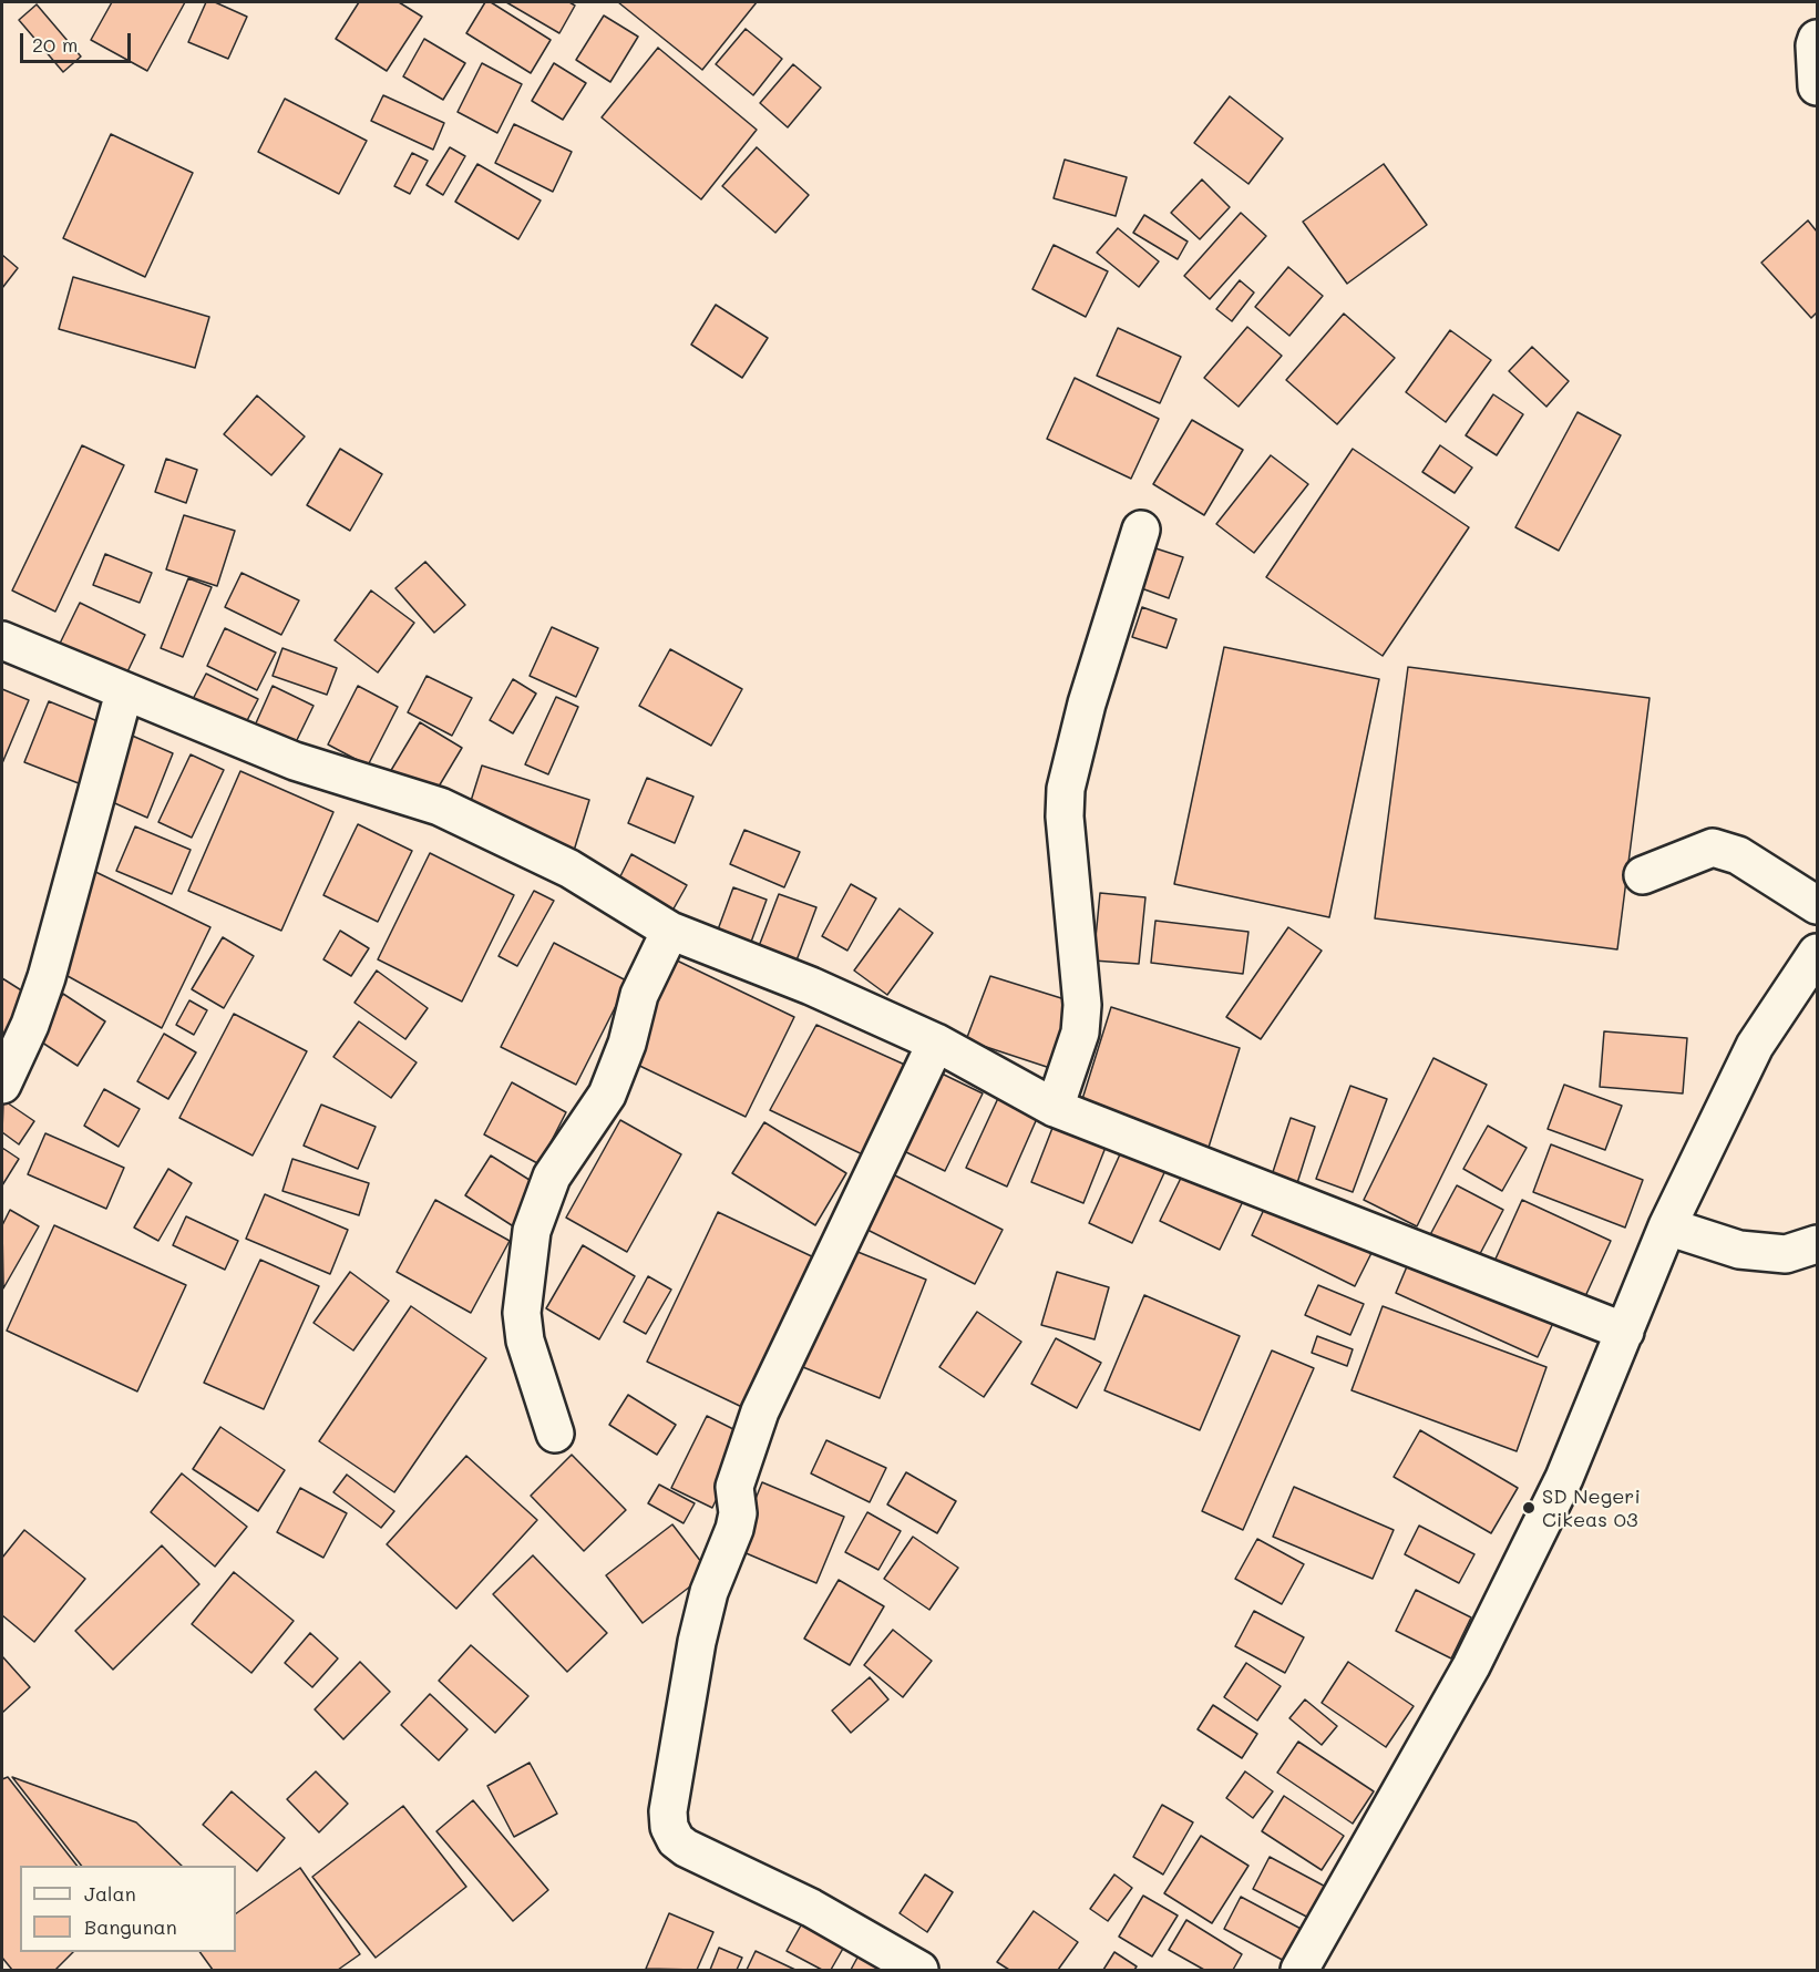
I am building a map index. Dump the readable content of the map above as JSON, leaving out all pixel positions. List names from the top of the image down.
{
  "places": ["SD Negeri Cikeas 03"],
  "legend": ["Jalan", "Bangunan"],
  "scale_bar": "20 m"
}
